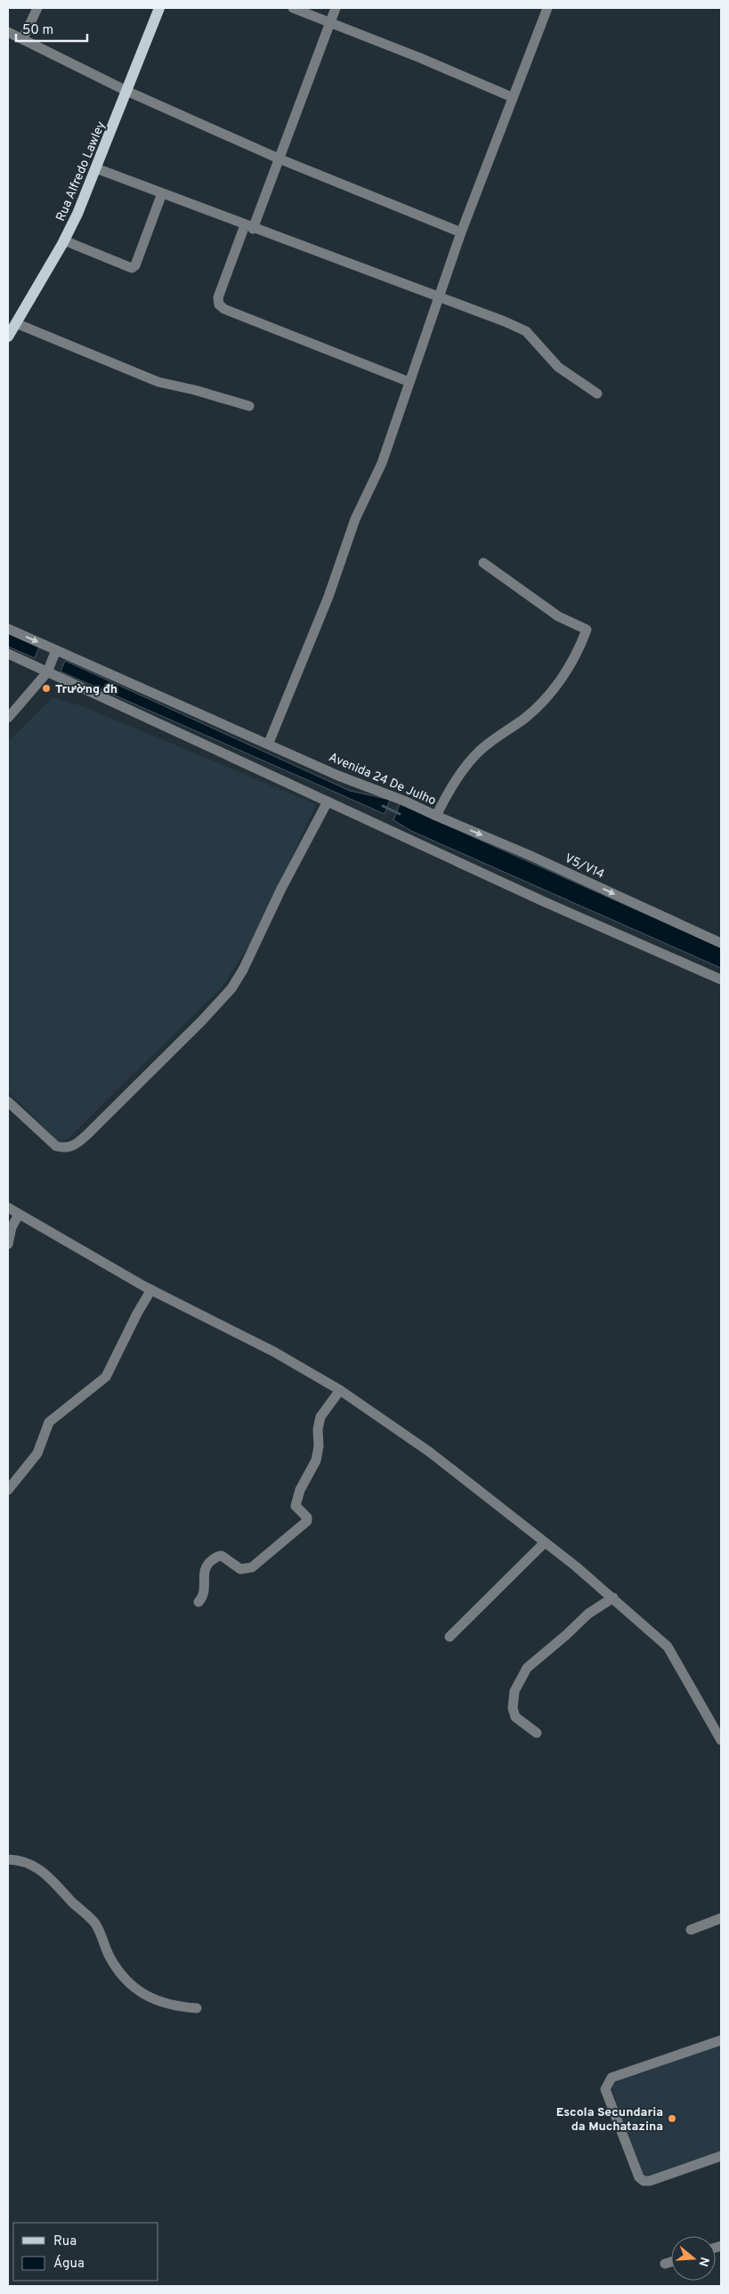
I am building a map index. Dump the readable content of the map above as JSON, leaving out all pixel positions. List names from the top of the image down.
{
  "streets": {
    "main road": ["Rua Alfredo Lawley"],
    "street": ["Avenida 24 De Julho", "V5/V14"]
  },
  "crossings": [
    ["Avenida 24 De Julho", "V5/V14"]
  ],
  "places": ["Trường đh", "Escola Secundaria da Muchatazina"],
  "legend": ["Rua", "Água"],
  "scale_bar": "50 m",
  "north": "right"
}
